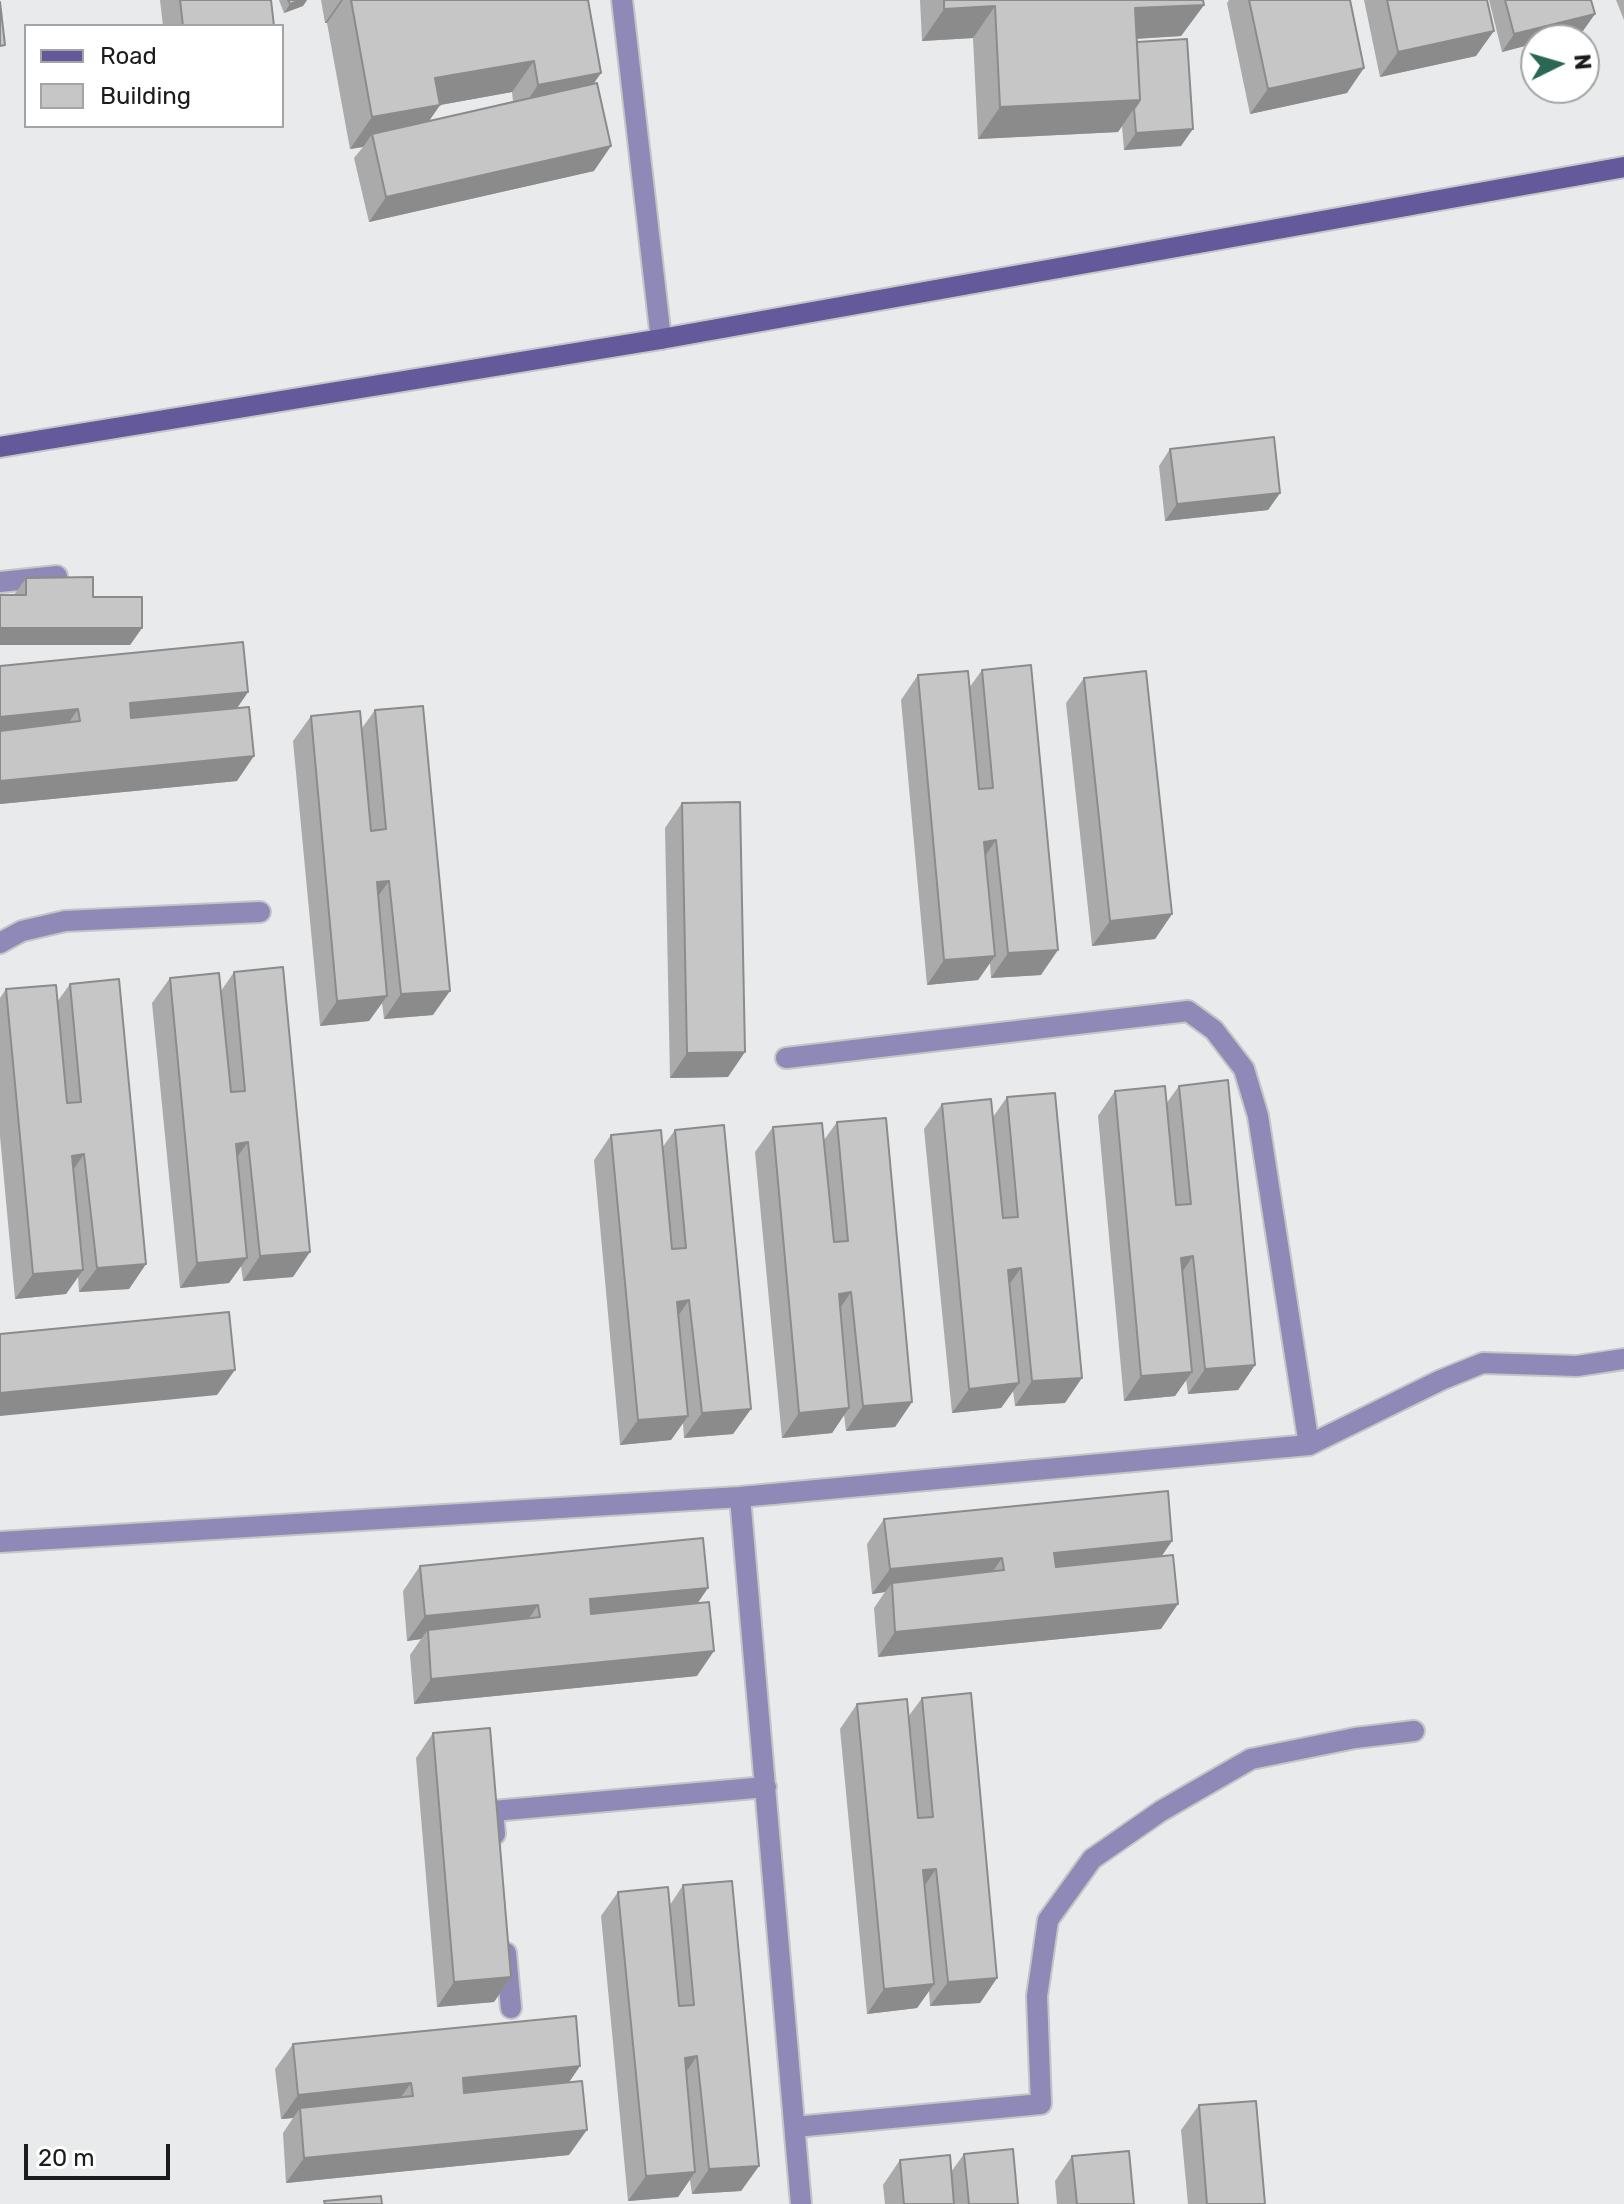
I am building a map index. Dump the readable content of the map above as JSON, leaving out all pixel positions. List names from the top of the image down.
{
  "legend": ["Road", "Building"],
  "scale_bar": "20 m",
  "north": "right"
}
